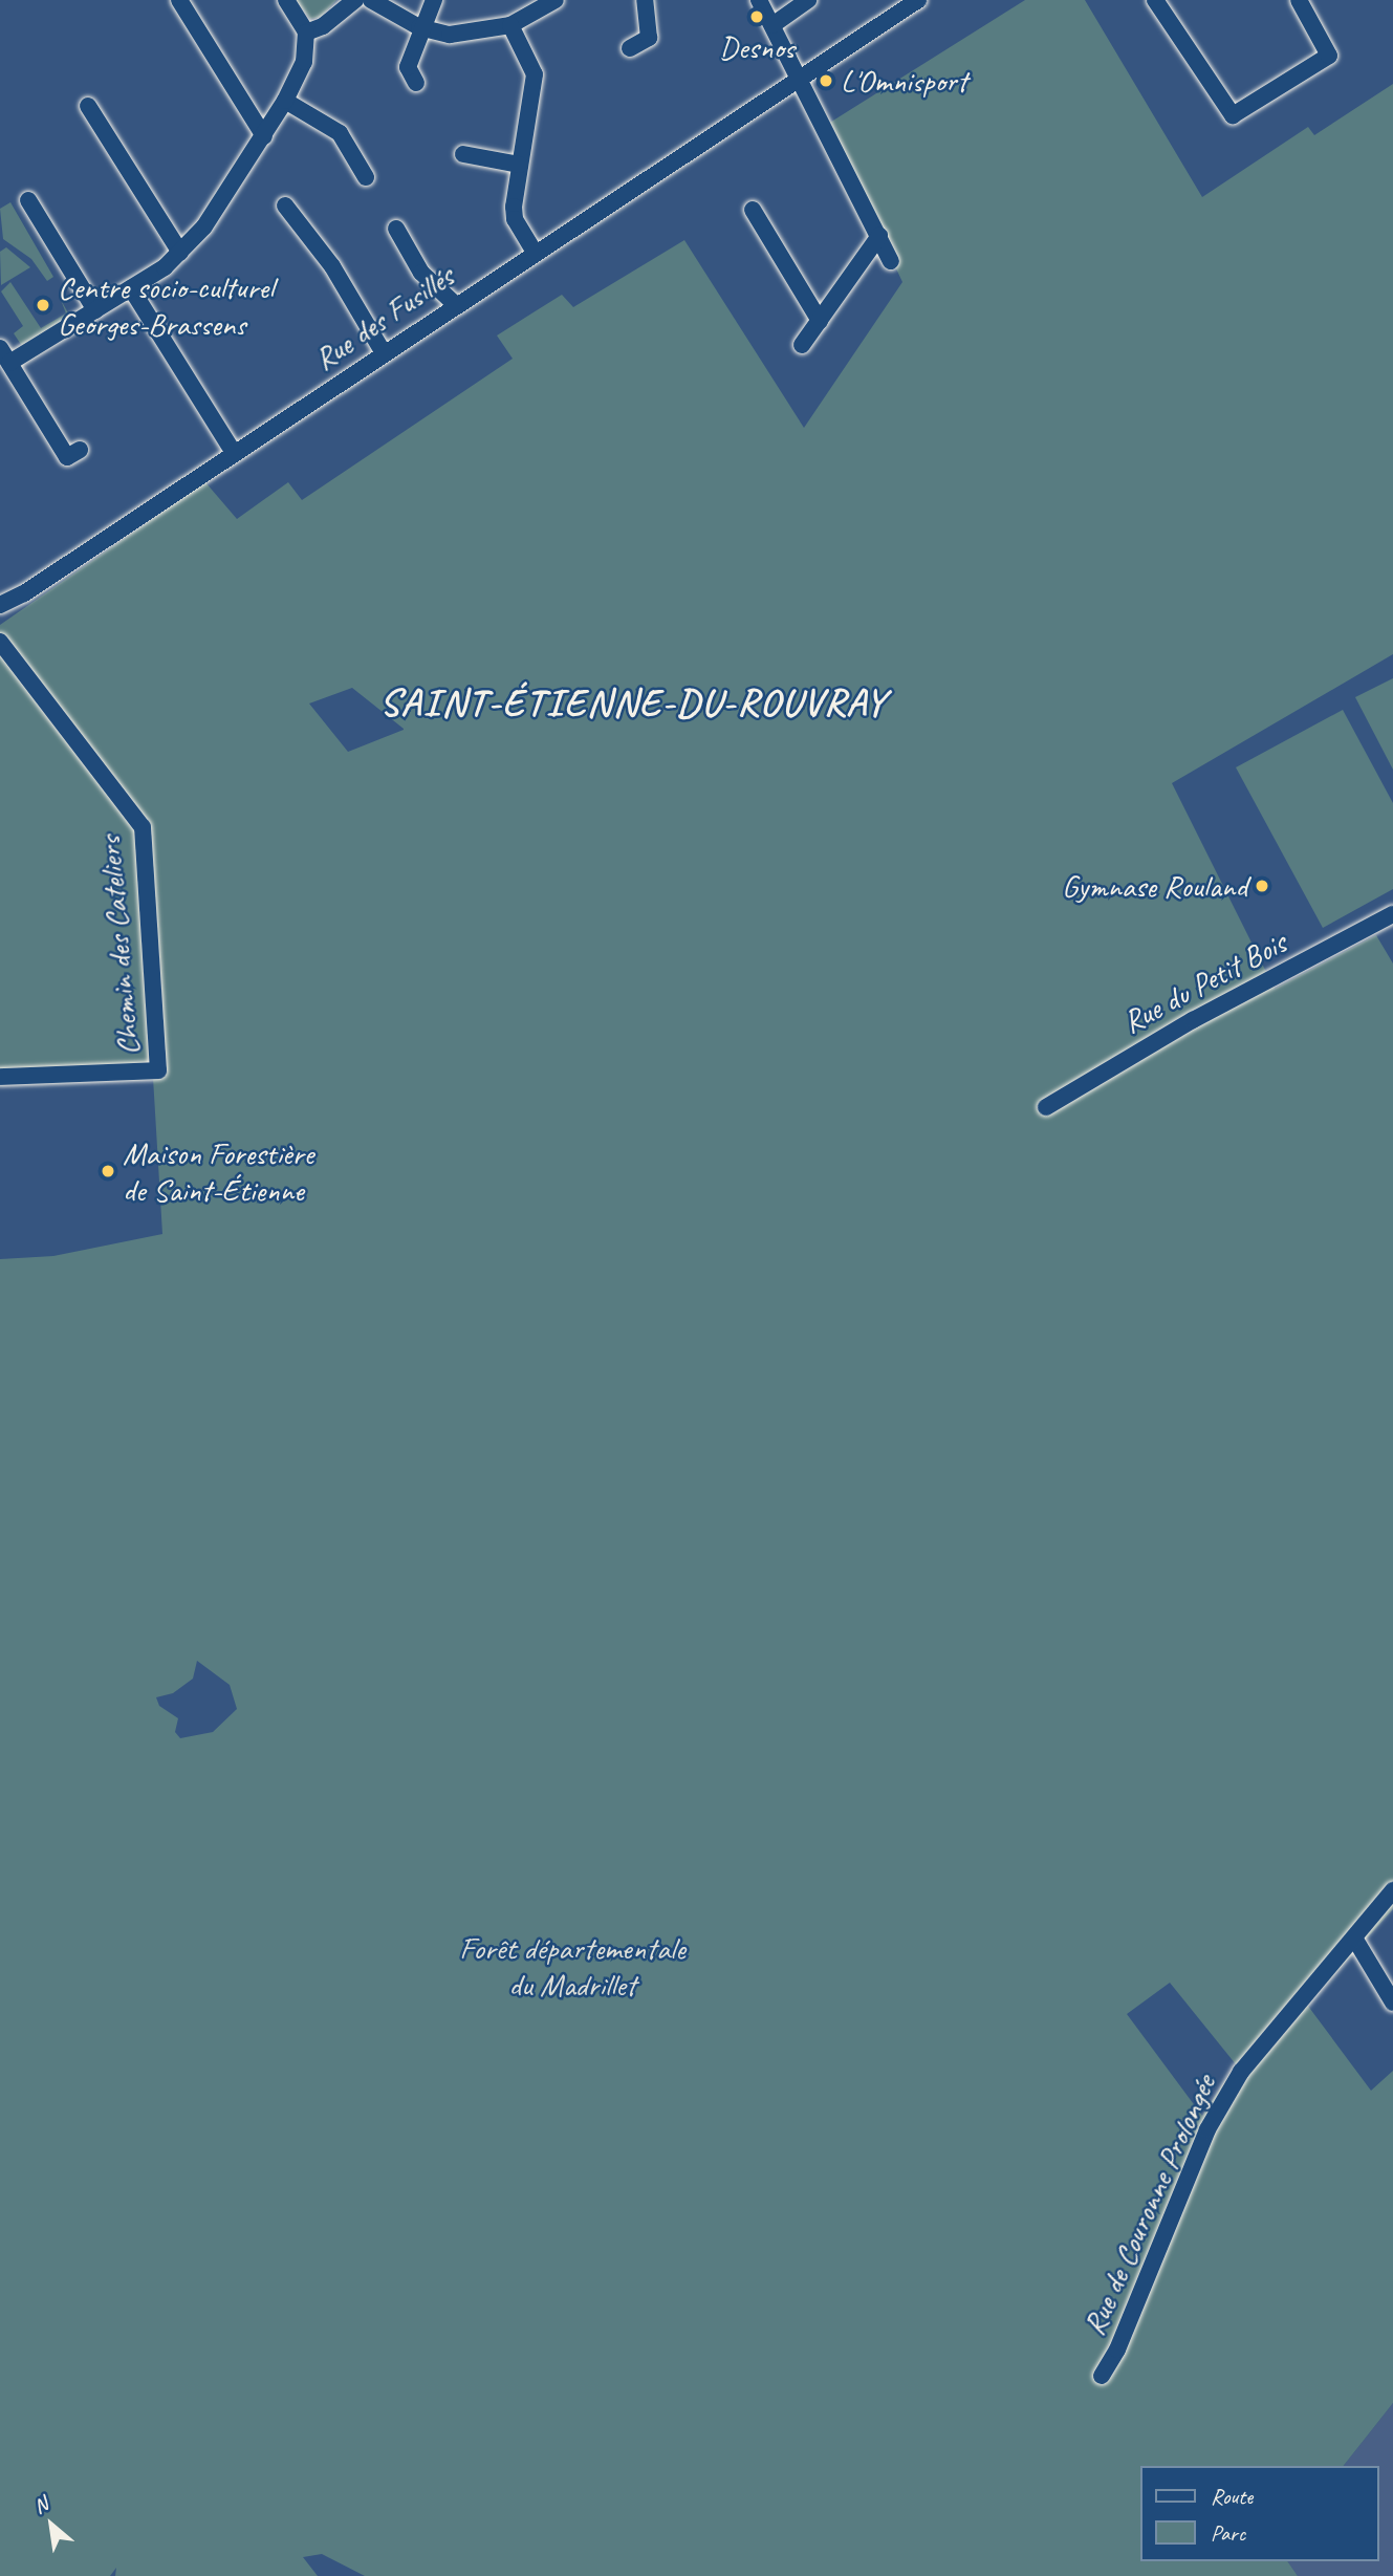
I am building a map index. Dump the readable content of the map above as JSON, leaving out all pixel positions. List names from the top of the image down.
{
  "streets": {
    "street": [
      "Rue des Fusillés",
      "Chemin des Cateliers",
      "Rue du Petit Bois",
      "Rue de Couronne Prolongée"
    ]
  },
  "districts": ["SAINT-ÉTIENNE-DU-ROUVRAY"],
  "parks": ["Forêt départementale du Madrillet"],
  "places": [
    "Desnos",
    "L'Omnisport",
    "Centre socio-culturel Georges-Brassens",
    "Gymnase Rouland",
    "Maison Forestière de Saint-Étienne"
  ],
  "legend": ["Route", "Parc"],
  "north": "top left"
}
